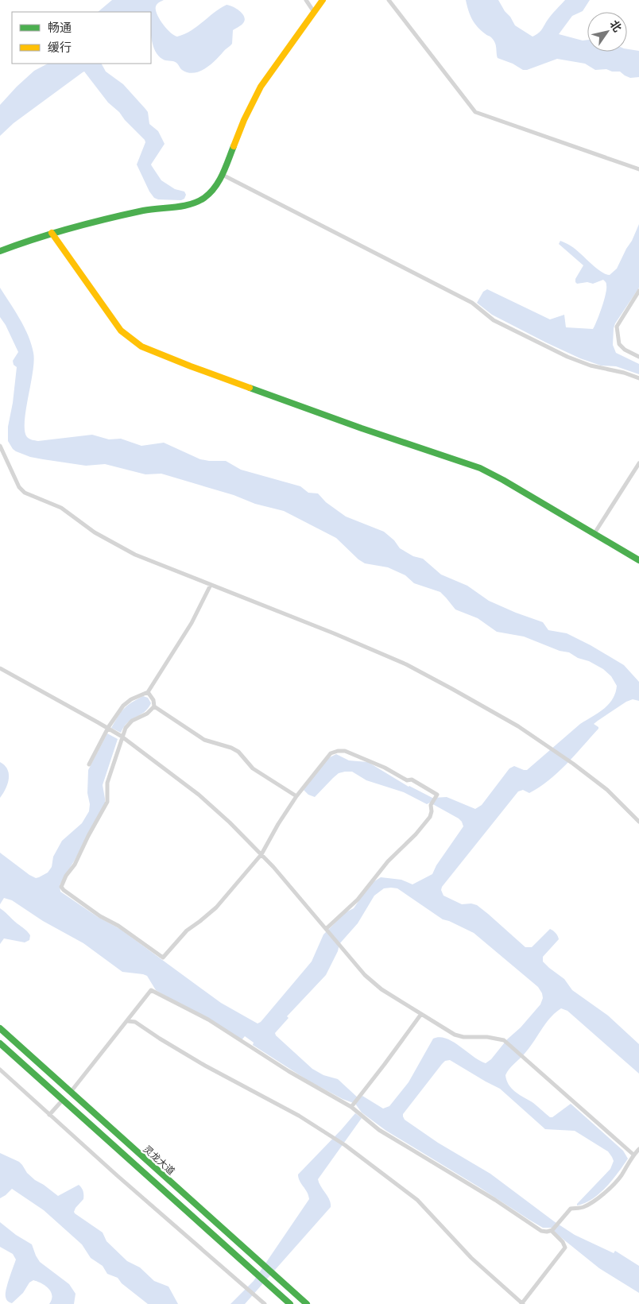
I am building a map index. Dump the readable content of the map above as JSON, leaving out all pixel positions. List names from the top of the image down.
{
  "streets": {
    "main road": ["灵龙大道"]
  },
  "legend": ["畅通", "缓行"],
  "north": "top right"
}
